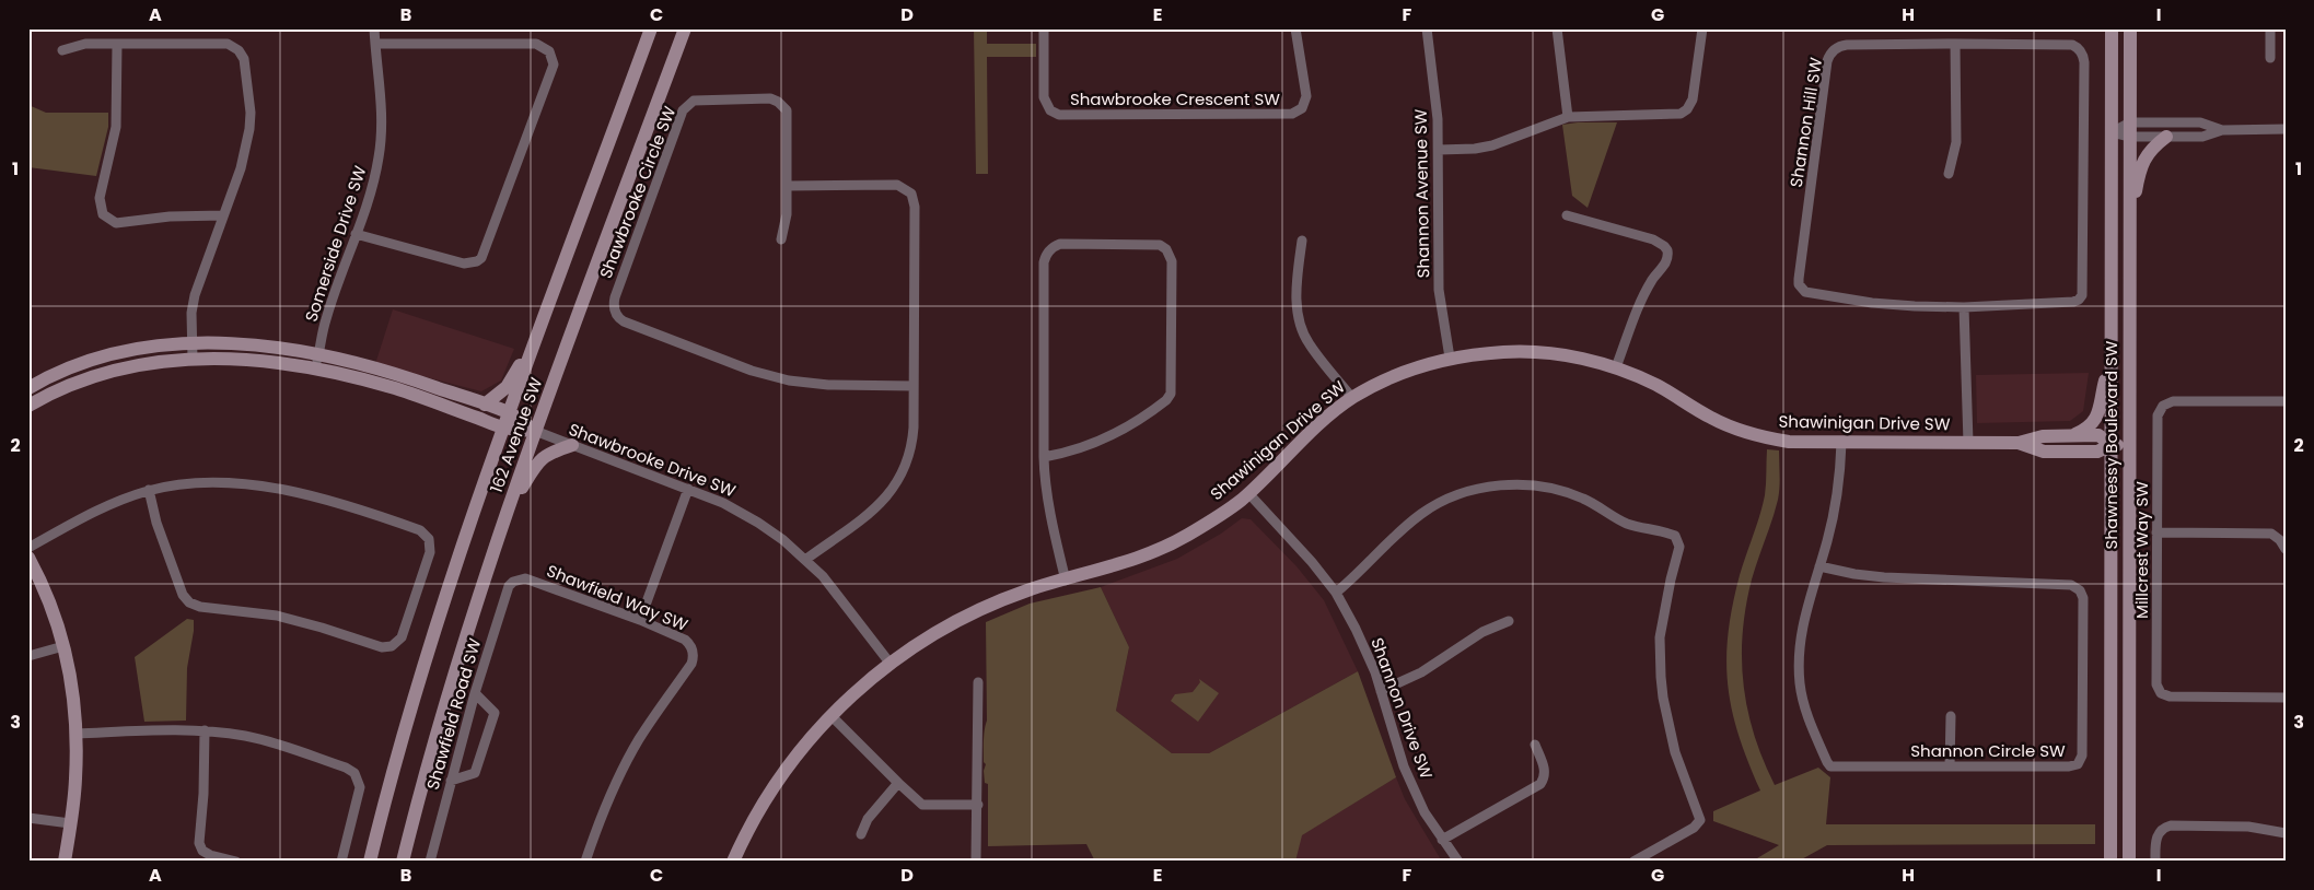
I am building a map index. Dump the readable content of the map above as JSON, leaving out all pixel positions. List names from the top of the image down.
{
  "streets": {
    "main road": ["Shawinigan Drive SW", "162 Avenue SW", "Shawnessy Boulevard SW"],
    "street": [
      "Shawbrooke Crescent SW",
      "Shannon Hill SW",
      "Shawbrooke Circle SW",
      "Shannon Avenue SW",
      "Somerside Drive SW",
      "Shawbrooke Drive SW",
      "Millcrest Way SW",
      "Shawfield Way SW",
      "Shannon Drive SW",
      "Shawfield Road SW",
      "Shannon Circle SW"
    ]
  },
  "crossings": [
    ["Shannon Avenue SW", "Shawinigan Drive SW"],
    ["Shawinigan Drive SW", "Shawnessy Boulevard SW"],
    ["Shawinigan Drive SW", "Shawbrooke Drive SW"],
    ["Shawinigan Drive SW", "Shannon Drive SW"],
    ["Shawinigan Drive SW", "Shannon Circle SW"],
    ["162 Avenue SW", "Shawbrooke Drive SW"],
    ["Shawfield Way SW", "Shawfield Road SW"]
  ],
  "grid": {
    "columns": [
      "A",
      "B",
      "C",
      "D",
      "E",
      "F",
      "G",
      "H",
      "I"
    ],
    "rows": ["1", "2", "3"]
  }
}
